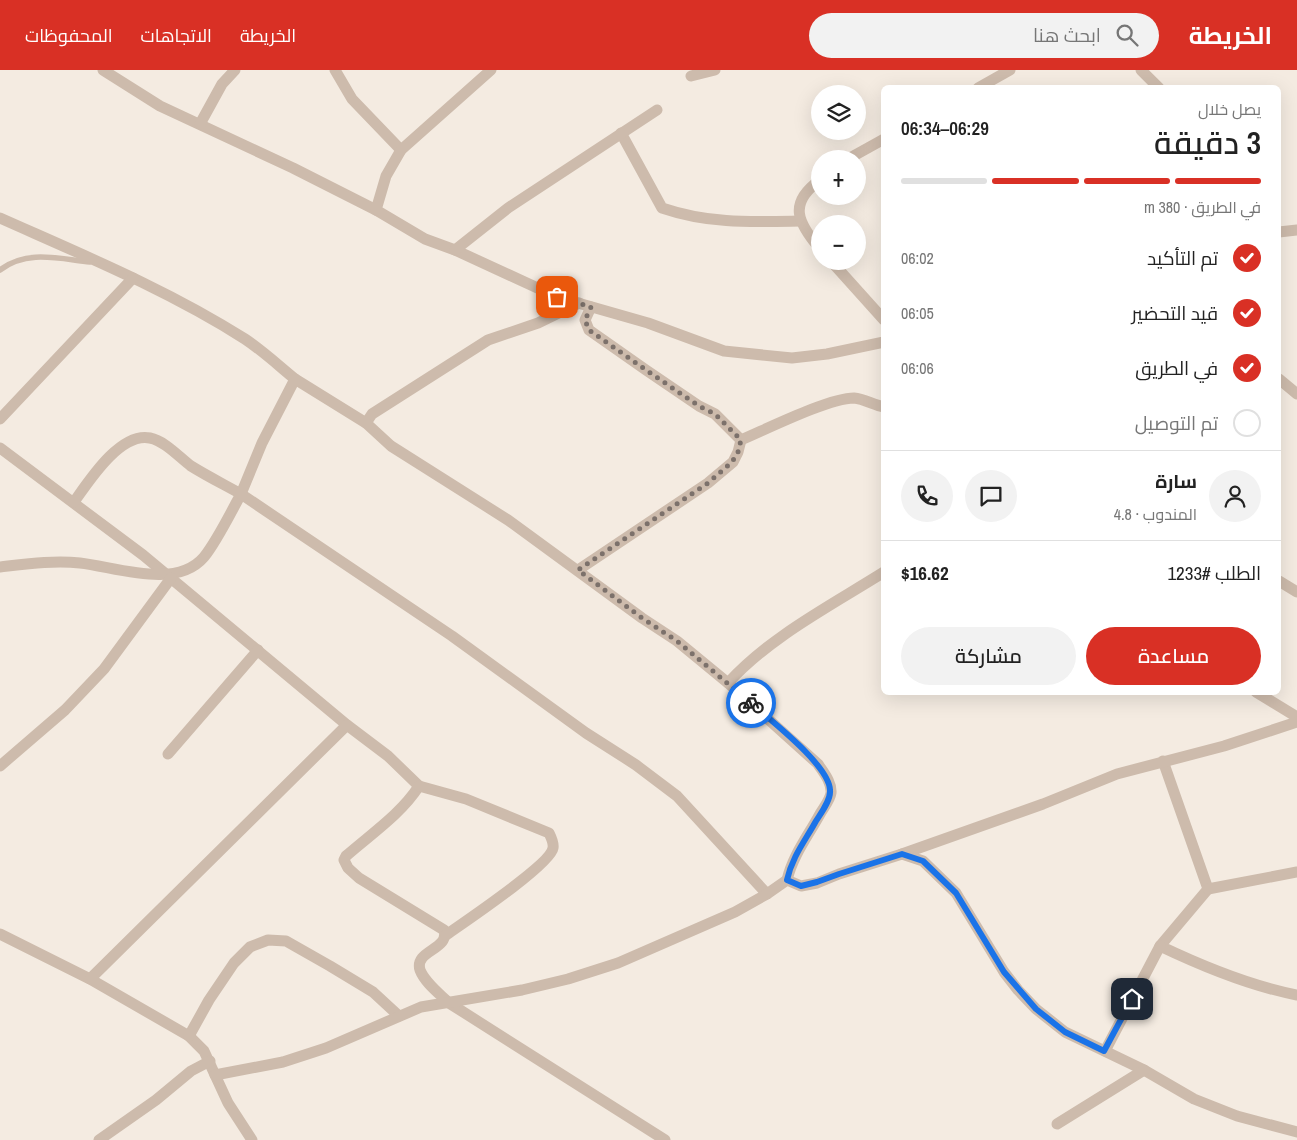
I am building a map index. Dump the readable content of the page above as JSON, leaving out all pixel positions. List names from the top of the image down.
{
  "page": {
    "header": "الخريطة",
    "search": "ابحث هنا",
    "nav": ["الخريطة", "الاتجاهات", "المحفوظات"],
    "map_buttons": ["+", "−"],
    "heading": ["3 دقيقة", "يصل خلال", "06:29–06:34"],
    "panel": [
      "سارة",
      "المندوب · 4.8",
      "الطلب #1233",
      "$16.62"
    ],
    "bar": "في الطريق · 380 m",
    "list": [
      ["تم التأكيد", "06:02"],
      ["قيد التحضير", "06:05"],
      ["في الطريق", "06:06"],
      "تم التوصيل"
    ],
    "buttons": ["مساعدة", "مشاركة"]
  }
}
